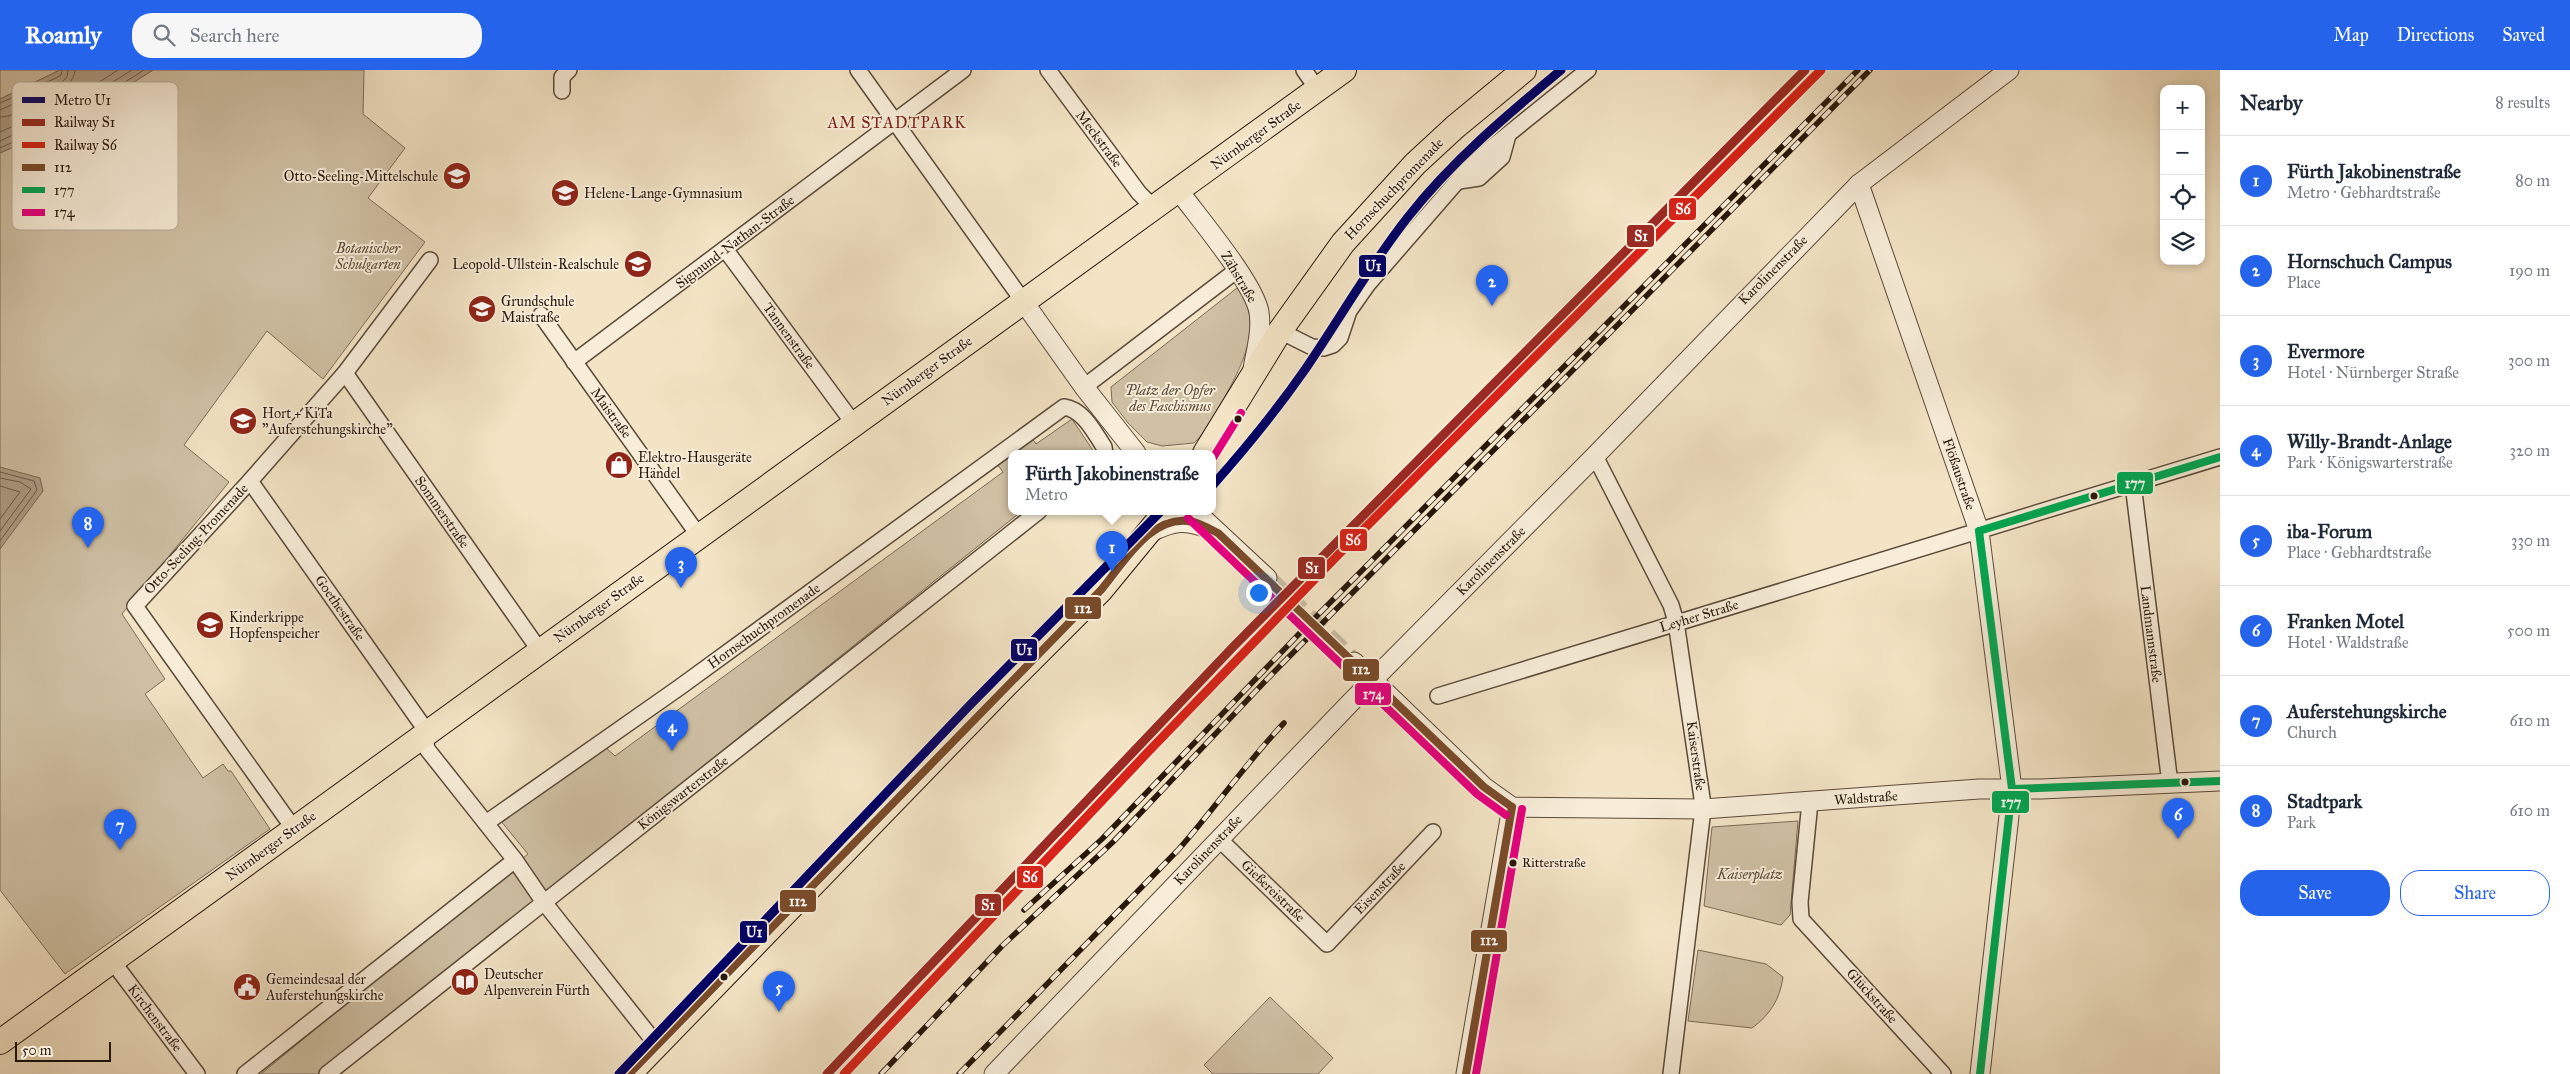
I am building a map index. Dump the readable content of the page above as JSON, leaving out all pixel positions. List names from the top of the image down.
{
  "streets": {
    "main road": ["Nürnberger Straße", "Hornschuchpromenade"],
    "street": [
      "Meckstraße",
      "Sigmund-Nathan-Straße",
      "Karolinenstraße",
      "Zähstraße",
      "Tannenstraße",
      "Maistraße",
      "Flößaustraße",
      "Sommerstraße",
      "Otto-Seeling-Promenade",
      "Goethestraße",
      "Leyher Straße",
      "Landmannstraße",
      "Kaiserstraße",
      "Königswarterstraße",
      "Waldstraße",
      "Eisenstraße",
      "Gießereistraße",
      "Glückstraße",
      "Kirchenstraße"
    ]
  },
  "crossings": [
    ["Nürnberger Straße", "Meckstraße"],
    ["Nürnberger Straße", "Zähstraße"],
    ["Nürnberger Straße", "Tannenstraße"],
    ["Nürnberger Straße", "Maistraße"],
    ["Nürnberger Straße", "Sommerstraße"],
    ["Nürnberger Straße", "Otto-Seeling-Promenade"],
    ["Nürnberger Straße", "Goethestraße"],
    ["Nürnberger Straße", "Kirchenstraße"],
    ["Hornschuchpromenade", "Zähstraße"],
    ["Hornschuchpromenade", "Goethestraße"],
    ["Sigmund-Nathan-Straße", "Tannenstraße"],
    ["Sigmund-Nathan-Straße", "Maistraße"],
    ["Karolinenstraße", "Flößaustraße"],
    ["Karolinenstraße", "Kaiserstraße"],
    ["Karolinenstraße", "Gießereistraße"],
    ["Flößaustraße", "Leyher Straße"],
    ["Flößaustraße", "Waldstraße"],
    ["Sommerstraße", "Otto-Seeling-Promenade"],
    ["Otto-Seeling-Promenade", "Goethestraße"],
    ["Goethestraße", "Königswarterstraße"],
    ["Leyher Straße", "Landmannstraße"],
    ["Leyher Straße", "Kaiserstraße"],
    ["Landmannstraße", "Waldstraße"],
    ["Kaiserstraße", "Waldstraße"],
    ["Waldstraße", "Glückstraße"],
    ["Eisenstraße", "Gießereistraße"]
  ],
  "districts": ["AM STADTPARK"],
  "parks": ["Botanischer Schulgarten", "Platz der Opfer des Faschismus", "Kaiserplatz"],
  "places": {
    "school or university": [
      "Otto-Seeling-Mittelschule",
      "Helene-Lange-Gymnasium",
      "Leopold-Ullstein-Realschule",
      "Grundschule Maistraße",
      "Hort + KiTa \"Auferstehungskirche\"",
      "Kinderkrippe Hopfenspeicher"
    ],
    "shop": ["Elektro-Hausgeräte Händel"],
    "other": ["Ritterstraße"],
    "library": ["Deutscher Alpenverein Fürth"],
    "public building": ["Gemeindesaal der Auferstehungskirche"]
  },
  "lines": [
    "metro line U1",
    "rail line S1",
    "rail line S6",
    "transit line 174",
    "transit line 177",
    "transit line 112"
  ],
  "legend": [
    "Metro U1",
    "Railway S1",
    "Railway S6",
    "112",
    "177",
    "174"
  ],
  "scale_bar": "50 m",
  "page": {
    "header": "Roamly",
    "search": "Search here",
    "nav": ["Map", "Directions", "Saved"],
    "heading": ["Nearby", "8 results"],
    "map_buttons": ["+", "−"],
    "list": [
      {
        "mark": "1",
        "name": "Fürth Jakobinenstraße",
        "note": "Metro · Gebhardtstraße",
        "value": "80 m"
      },
      {
        "mark": "2",
        "name": "Hornschuch Campus",
        "note": "Place",
        "value": "190 m"
      },
      {
        "mark": "3",
        "name": "Evermore",
        "note": "Hotel · Nürnberger Straße",
        "value": "300 m"
      },
      {
        "mark": "4",
        "name": "Willy-Brandt-Anlage",
        "note": "Park · Königswarterstraße",
        "value": "320 m"
      },
      {
        "mark": "5",
        "name": "iba-Forum",
        "note": "Place · Gebhardtstraße",
        "value": "330 m"
      },
      {
        "mark": "6",
        "name": "Franken Motel",
        "note": "Hotel · Waldstraße",
        "value": "500 m"
      },
      {
        "mark": "7",
        "name": "Auferstehungskirche",
        "note": "Church",
        "value": "610 m"
      },
      {
        "mark": "8",
        "name": "Stadtpark",
        "note": "Park",
        "value": "610 m"
      }
    ],
    "pins": [
      "2",
      "8",
      "1",
      "3",
      "4",
      "6",
      "7",
      "5"
    ],
    "popup": ["Fürth Jakobinenstraße", "Metro"],
    "buttons": ["Save", "Share"],
    "scale": "50 m"
  }
}
